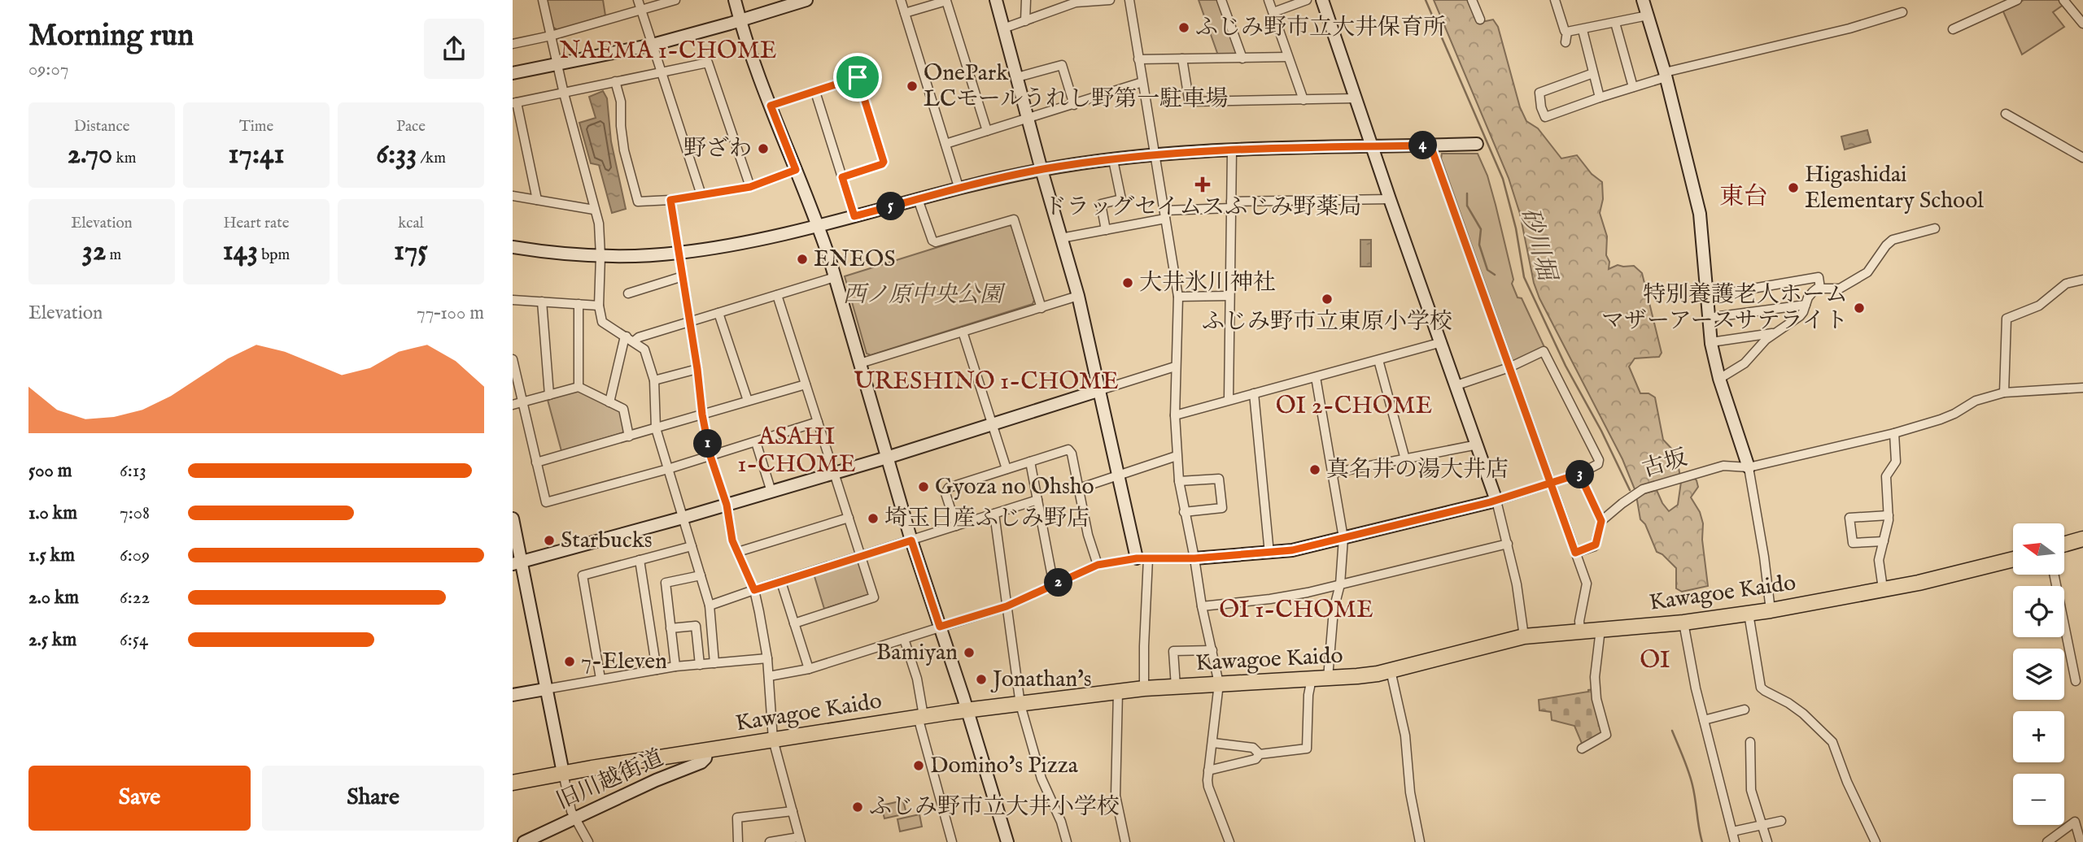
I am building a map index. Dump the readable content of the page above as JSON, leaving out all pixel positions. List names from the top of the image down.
{
  "streets": {
    "highway": ["Kawagoe Kaido"],
    "street": ["古坂", "旧川越街道"]
  },
  "crossings": [
    ["Kawagoe Kaido", "旧川越街道"]
  ],
  "districts": [
    "NAEMA 1-CHOME",
    "東台",
    "URESHINO 1-CHOME",
    "OI 2-CHOME",
    "ASAHI 1-CHOME",
    "OI 1-CHOME",
    "OI"
  ],
  "water": ["砂川堀"],
  "parks": ["西ノ原中央公園"],
  "places": {
    "other": [
      "ふじみ野市立大井保育所",
      "OnePark LCモールうれし野第一駐車場",
      "野ざわ",
      "Higashidai Elementary School",
      "ENEOS",
      "大井氷川神社",
      "ふじみ野市立東原小学校",
      "特別養護老人ホーム マザーアースサテライト",
      "真名井の湯大井店",
      "Gyoza no Ohsho",
      "埼玉日産ふじみ野店",
      "Starbucks",
      "Bamiyan",
      "7-Eleven",
      "Jonathan's",
      "Domino's Pizza",
      "ふじみ野市立大井小学校"
    ],
    "health": ["ドラッグセイムスふじみ野薬局"]
  },
  "north": "left",
  "page": {
    "heading": ["Morning run", "09:07"],
    "stats": [
      ["Distance", "2.70 km"],
      ["Time", "17:41"],
      ["Pace", "6:33 /km"],
      ["Elevation", "32 m"],
      ["Heart rate", "143 bpm"],
      ["kcal", "175"]
    ],
    "pins": [
      "4",
      "5",
      "1",
      "3",
      "2"
    ],
    "chart": ["Elevation", "77–100 m"],
    "list": [
      {
        "name": "500 m",
        "note": "6:13"
      },
      {
        "name": "1.0 km",
        "note": "7:08"
      },
      {
        "name": "1.5 km",
        "note": "6:09"
      },
      {
        "name": "2.0 km",
        "note": "6:22"
      },
      {
        "name": "2.5 km",
        "note": "6:54"
      }
    ],
    "map_buttons": ["+", "−"],
    "buttons": ["Save", "Share"]
  }
}
